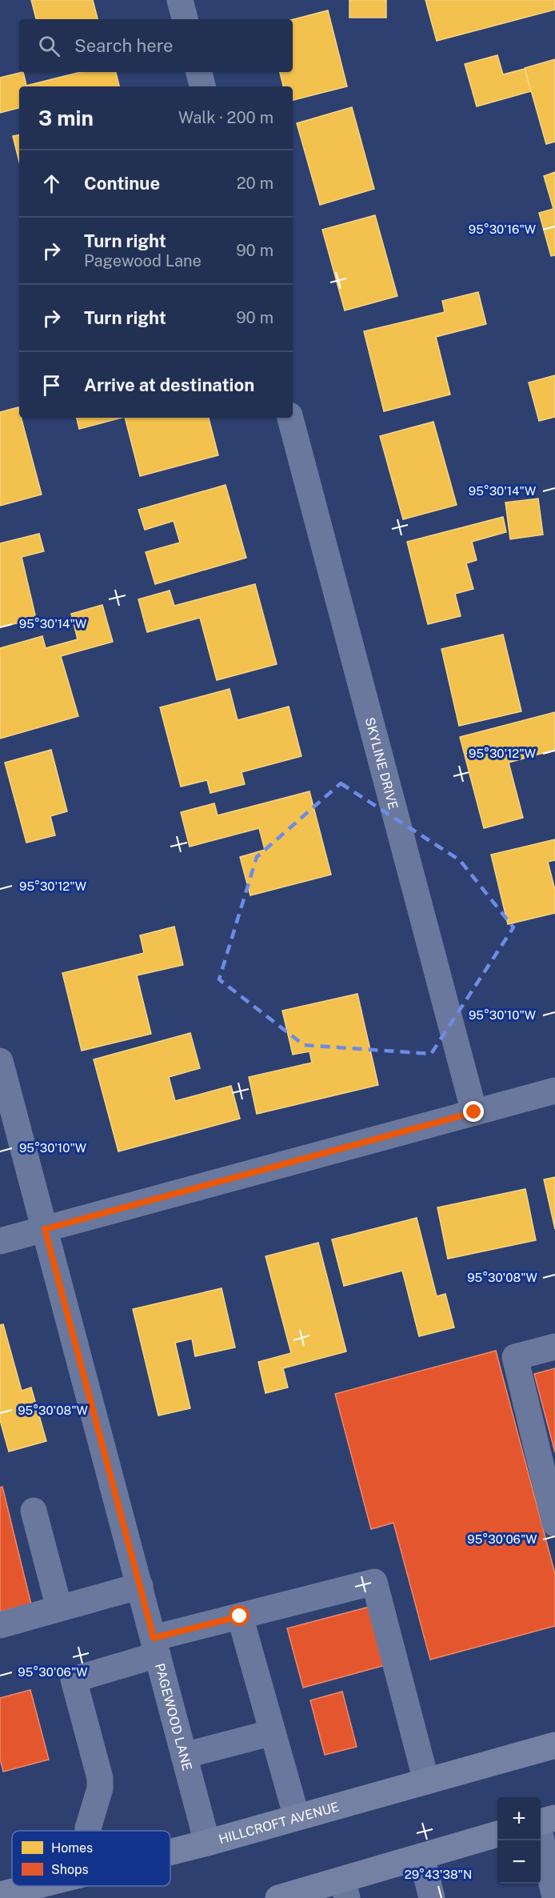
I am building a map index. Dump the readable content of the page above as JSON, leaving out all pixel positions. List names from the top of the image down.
{
  "streets": {
    "main road": ["HILLCROFT AVENUE"],
    "street": ["SKYLINE DRIVE", "PAGEWOOD LANE"]
  },
  "crossings": [
    ["PAGEWOOD LANE", "HILLCROFT AVENUE"]
  ],
  "legend": ["Homes", "Shops"],
  "page": {
    "search": "Search here",
    "heading": ["3 min", "Walk · 200 m"],
    "list": [
      ["Continue", "20 m"],
      ["Turn right", "Pagewood Lane", "90 m"],
      ["Turn right", "90 m"],
      "Arrive at destination"
    ],
    "map_buttons": ["+", "−"]
  },
  "coordinates": [
    "95°30'16\"W",
    "95°30'14\"W",
    "95°30'12\"W",
    "95°30'10\"W",
    "95°30'08\"W",
    "95°30'06\"W",
    "29°43'38\"N"
  ]
}
